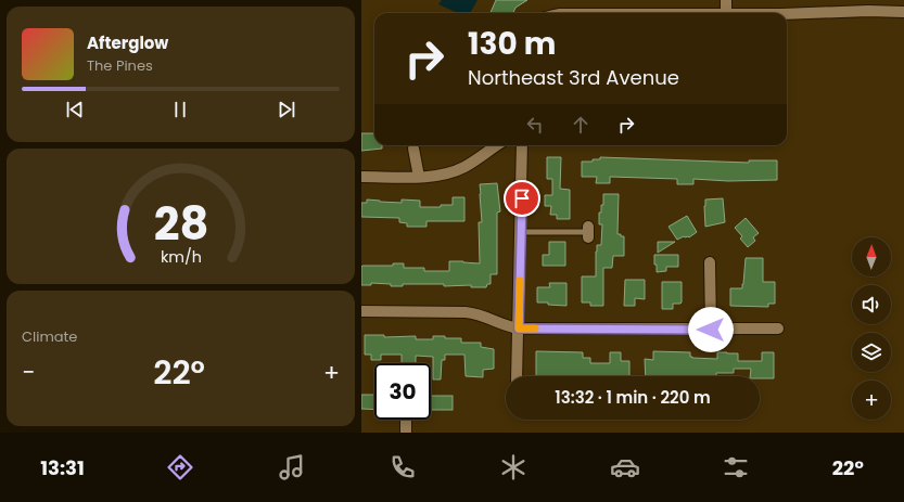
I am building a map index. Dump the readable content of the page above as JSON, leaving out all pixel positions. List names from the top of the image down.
{
  "north": "top",
  "page": {
    "turn": ["130 m", "Northeast 3rd Avenue"],
    "song": ["Afterglow", "The Pines"],
    "map_buttons": "+",
    "tile": "Climate",
    "heat": ["−", "22°", "+"],
    "limit": "30",
    "trip": "13:32 · 1 min · 220 m",
    "tabs": ["13:31", "22°"],
    "gauge": ["28", "km/h"]
  }
}
